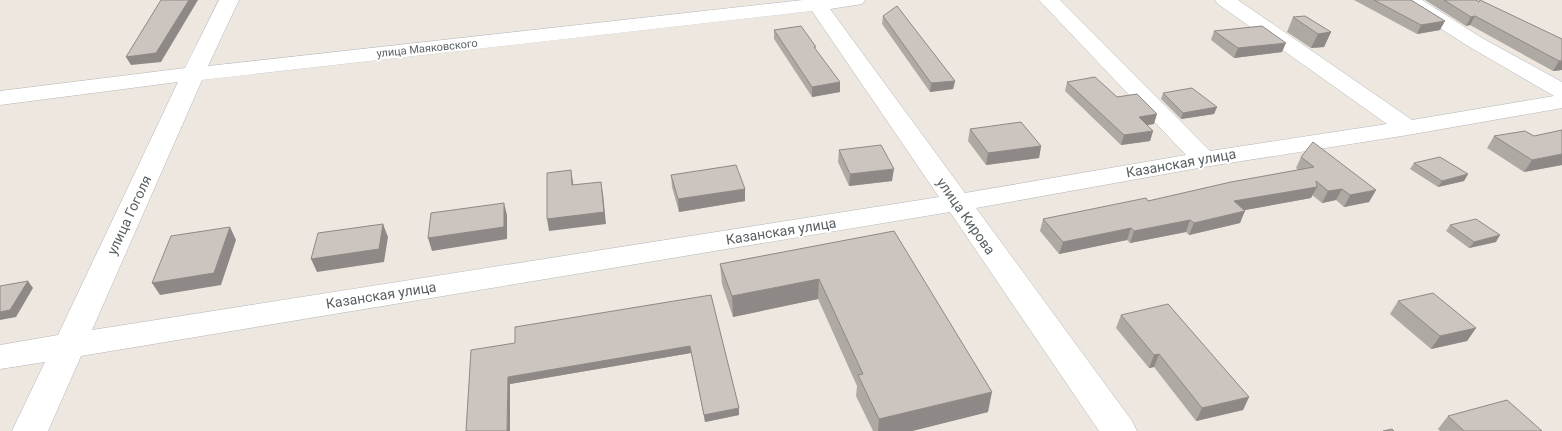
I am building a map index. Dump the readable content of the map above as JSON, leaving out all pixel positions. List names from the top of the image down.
{
  "streets": {
    "street": [
      "улица Маяковского",
      "Казанская улица",
      "улица Гоголя",
      "улица Кирова"
    ]
  },
  "crossings": [
    ["улица Маяковского", "улица Гоголя"],
    ["улица Маяковского", "улица Кирова"],
    ["Казанская улица", "улица Гоголя"],
    ["Казанская улица", "улица Кирова"]
  ]
}
